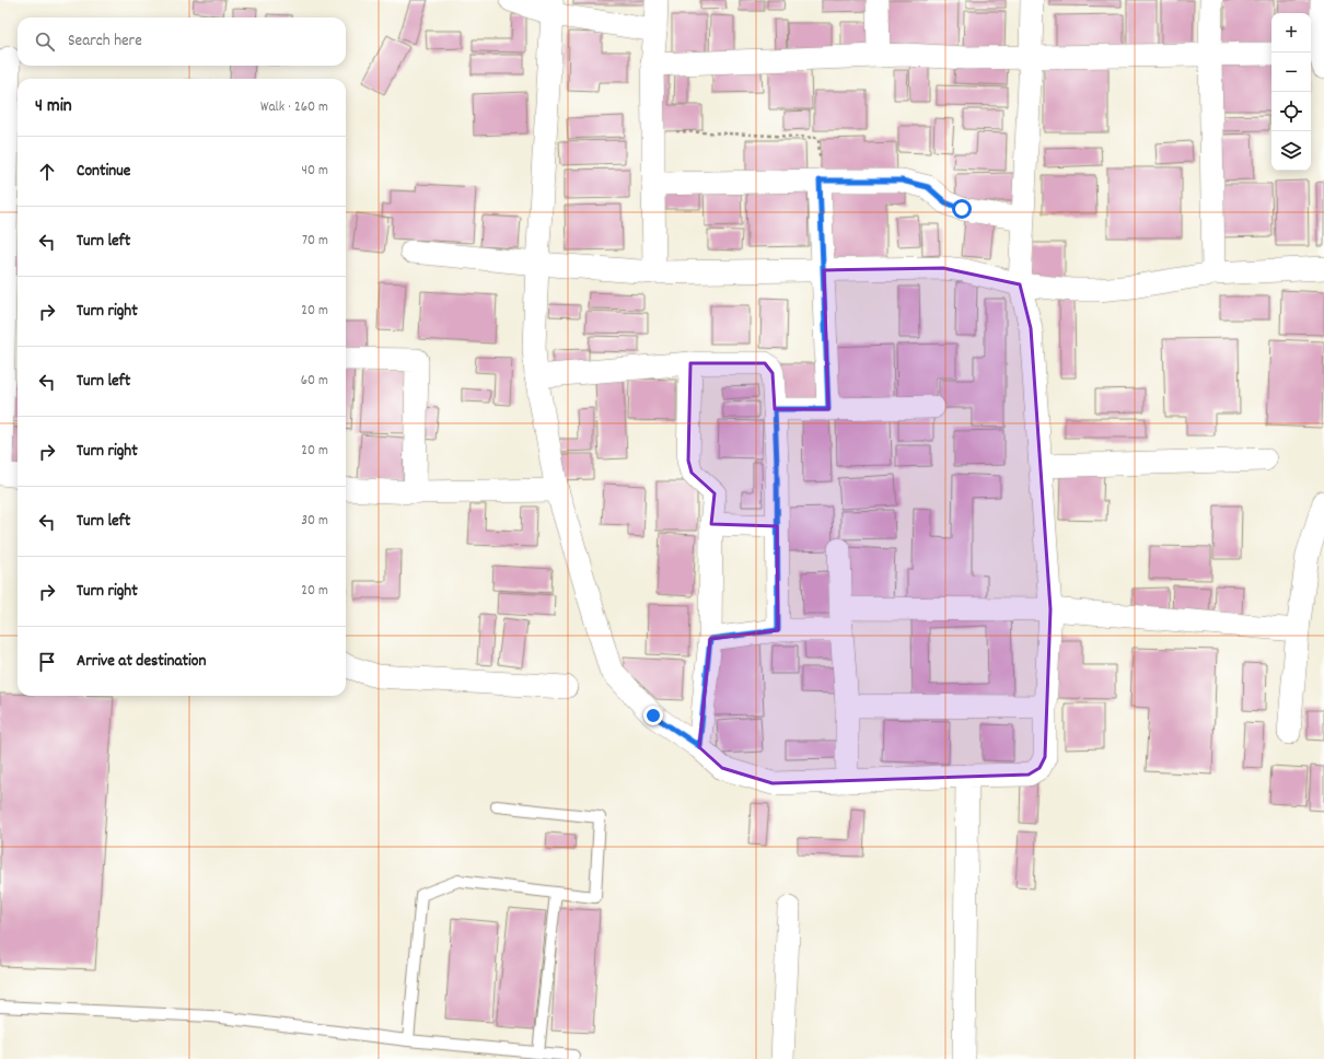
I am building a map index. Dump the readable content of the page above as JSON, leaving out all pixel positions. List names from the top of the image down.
{
  "page": {
    "map_buttons": ["+", "−"],
    "search": "Search here",
    "heading": ["4 min", "Walk · 260 m"],
    "list": [
      ["Continue", "40 m"],
      ["Turn left", "70 m"],
      ["Turn right", "20 m"],
      ["Turn left", "60 m"],
      ["Turn right", "20 m"],
      ["Turn left", "30 m"],
      ["Turn right", "20 m"],
      "Arrive at destination"
    ]
  }
}
